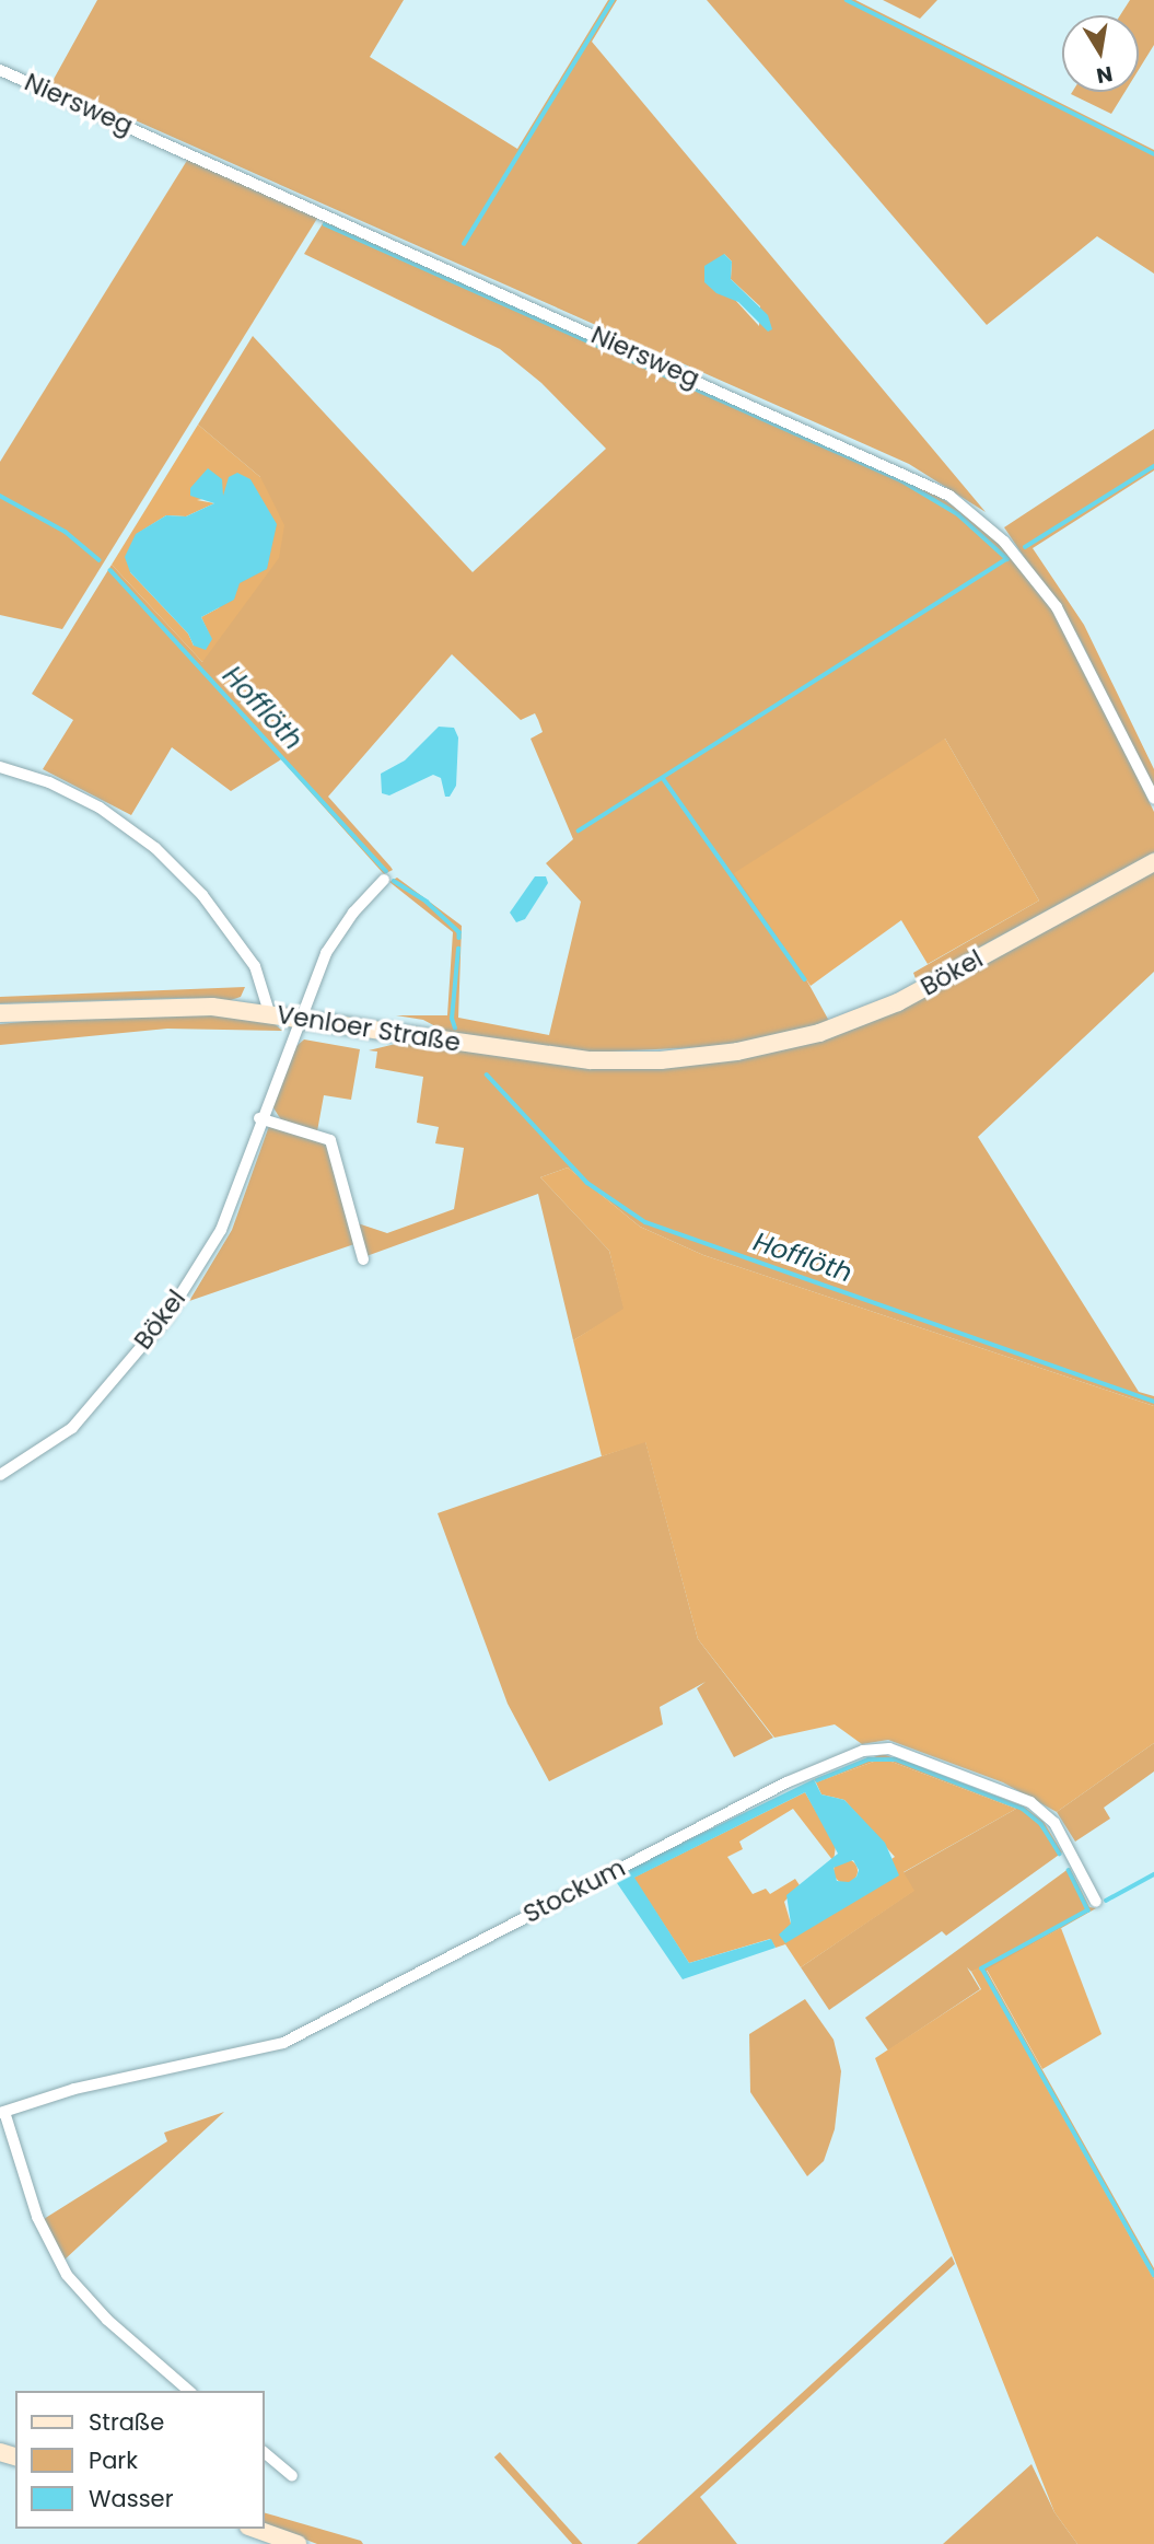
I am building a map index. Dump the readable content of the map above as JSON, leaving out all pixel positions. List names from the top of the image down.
{
  "streets": {
    "main road": ["Bökel", "Venloer Straße"],
    "street": ["Niersweg", "Stockum"]
  },
  "crossings": [
    ["Bökel", "Venloer Straße"]
  ],
  "water": ["Hofflöth"],
  "legend": ["Straße", "Park", "Wasser"],
  "north": "bottom"
}
